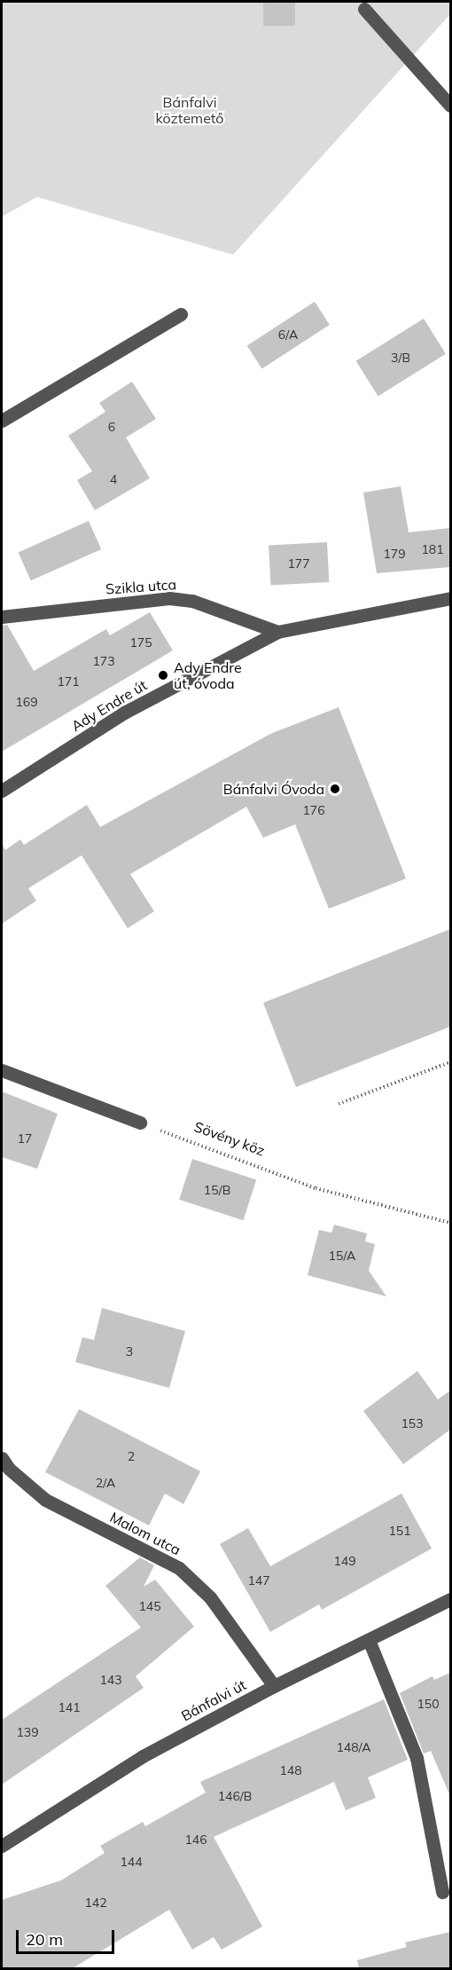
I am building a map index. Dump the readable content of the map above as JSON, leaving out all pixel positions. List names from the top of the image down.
{
  "streets": {
    "street": [
      "Szikla utca",
      "Ady Endre út",
      "Malom utca",
      "Bánfalvi út"
    ],
    "path": ["Sövény köz"]
  },
  "crossings": [
    ["Szikla utca", "Ady Endre út"],
    ["Malom utca", "Bánfalvi út"]
  ],
  "parks": ["Bánfalvi köztemető"],
  "places": ["Ady Endre út, óvoda", "Bánfalvi Óvoda"],
  "house_numbers": [
    "6/A",
    "3/B",
    "6",
    "4",
    "181",
    "179",
    "177",
    "175",
    "173",
    "171",
    "169",
    "176",
    "17",
    "15/B",
    "15/A",
    "3",
    "153",
    "2",
    "2/A",
    "151",
    "149",
    "147",
    "145",
    "143",
    "150",
    "141",
    "139",
    "148/A",
    "148",
    "146/B",
    "146",
    "144",
    "142"
  ],
  "scale_bar": "20 m"
}
